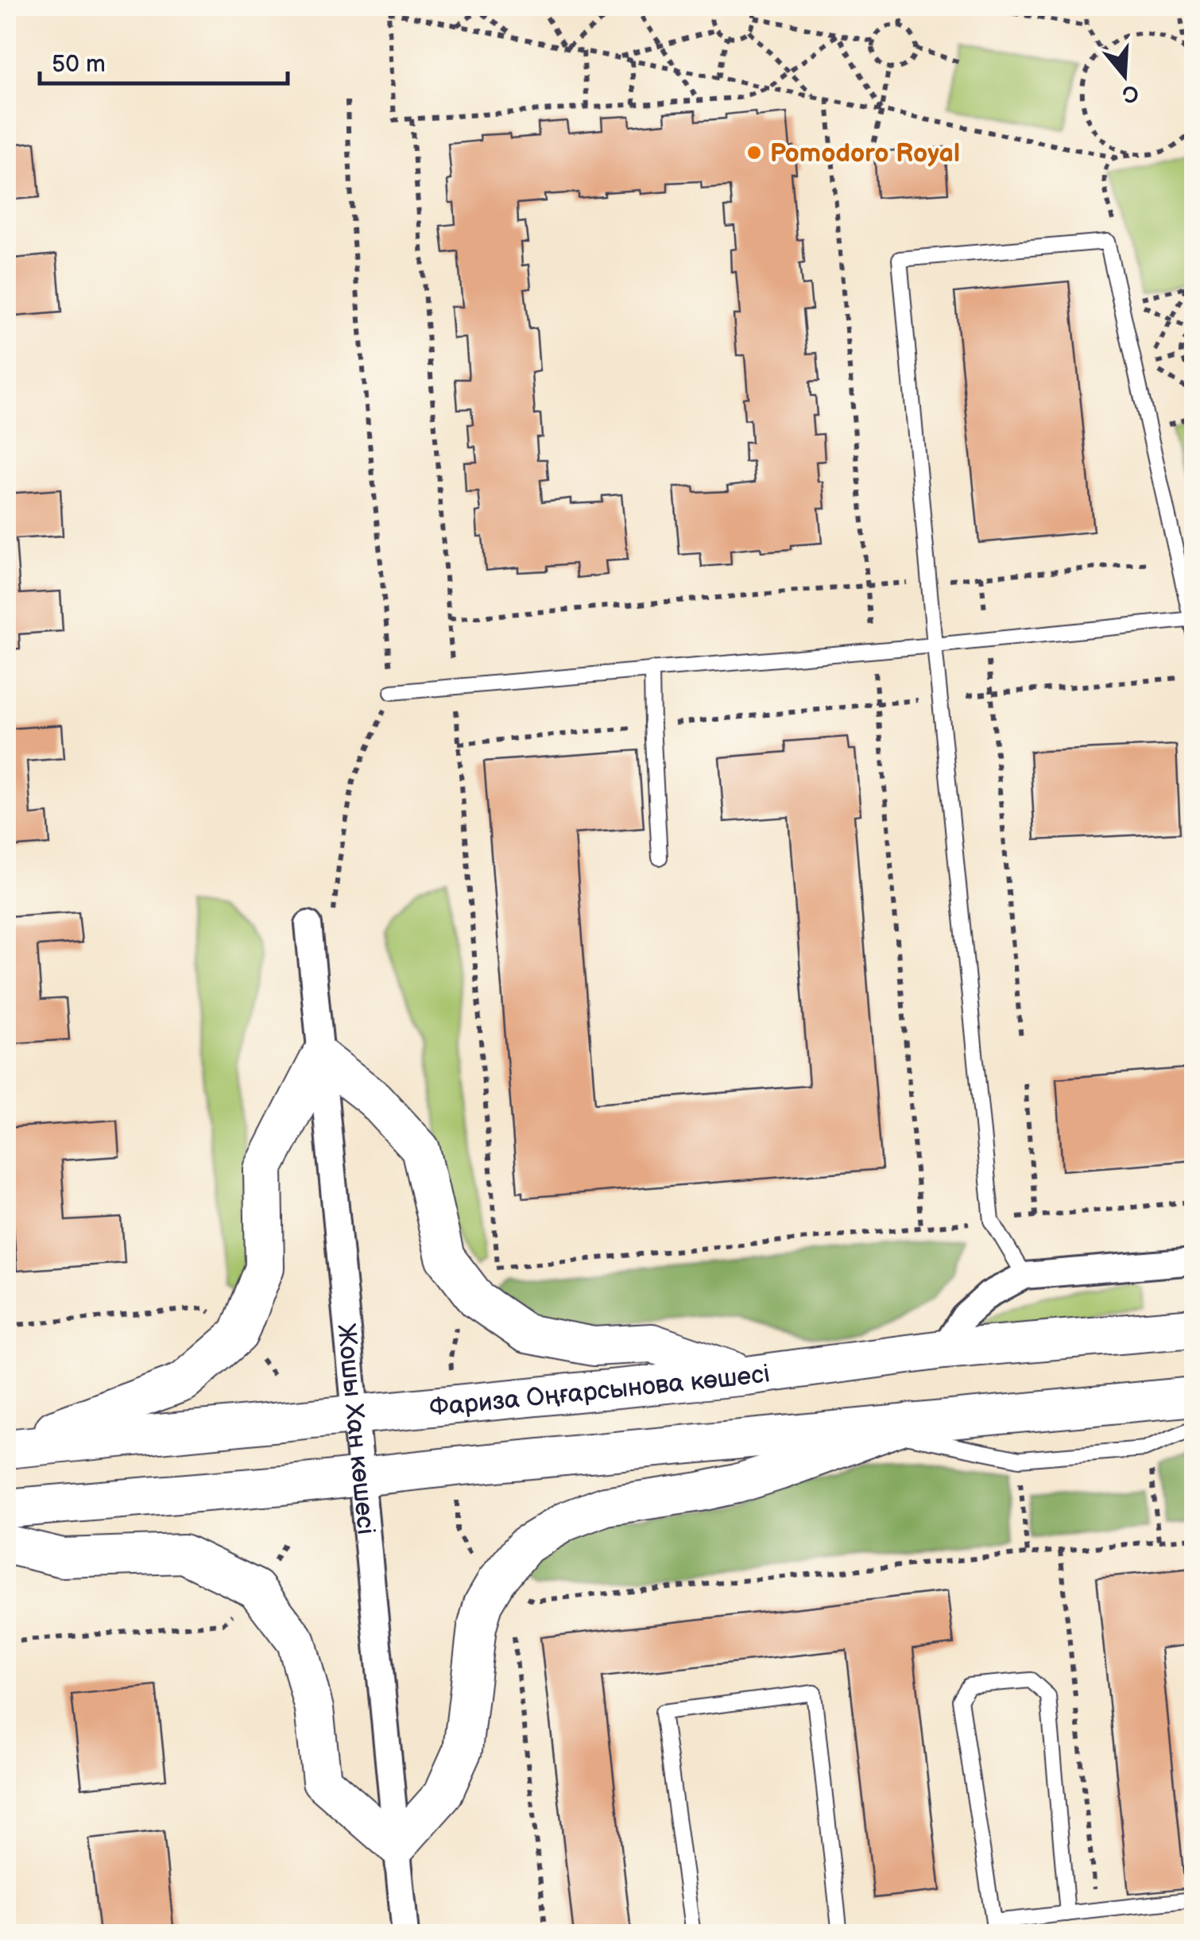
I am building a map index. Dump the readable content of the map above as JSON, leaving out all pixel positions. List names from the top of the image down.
{
  "streets": {
    "street": ["Фариза Оңғарсынова көшесі", "Жошы Хан көшесі"]
  },
  "crossings": [
    ["Фариза Оңғарсынова көшесі", "Жошы Хан көшесі"]
  ],
  "places": ["Pomodoro Royal"],
  "scale_bar": "50 m",
  "north": "bottom"
}
